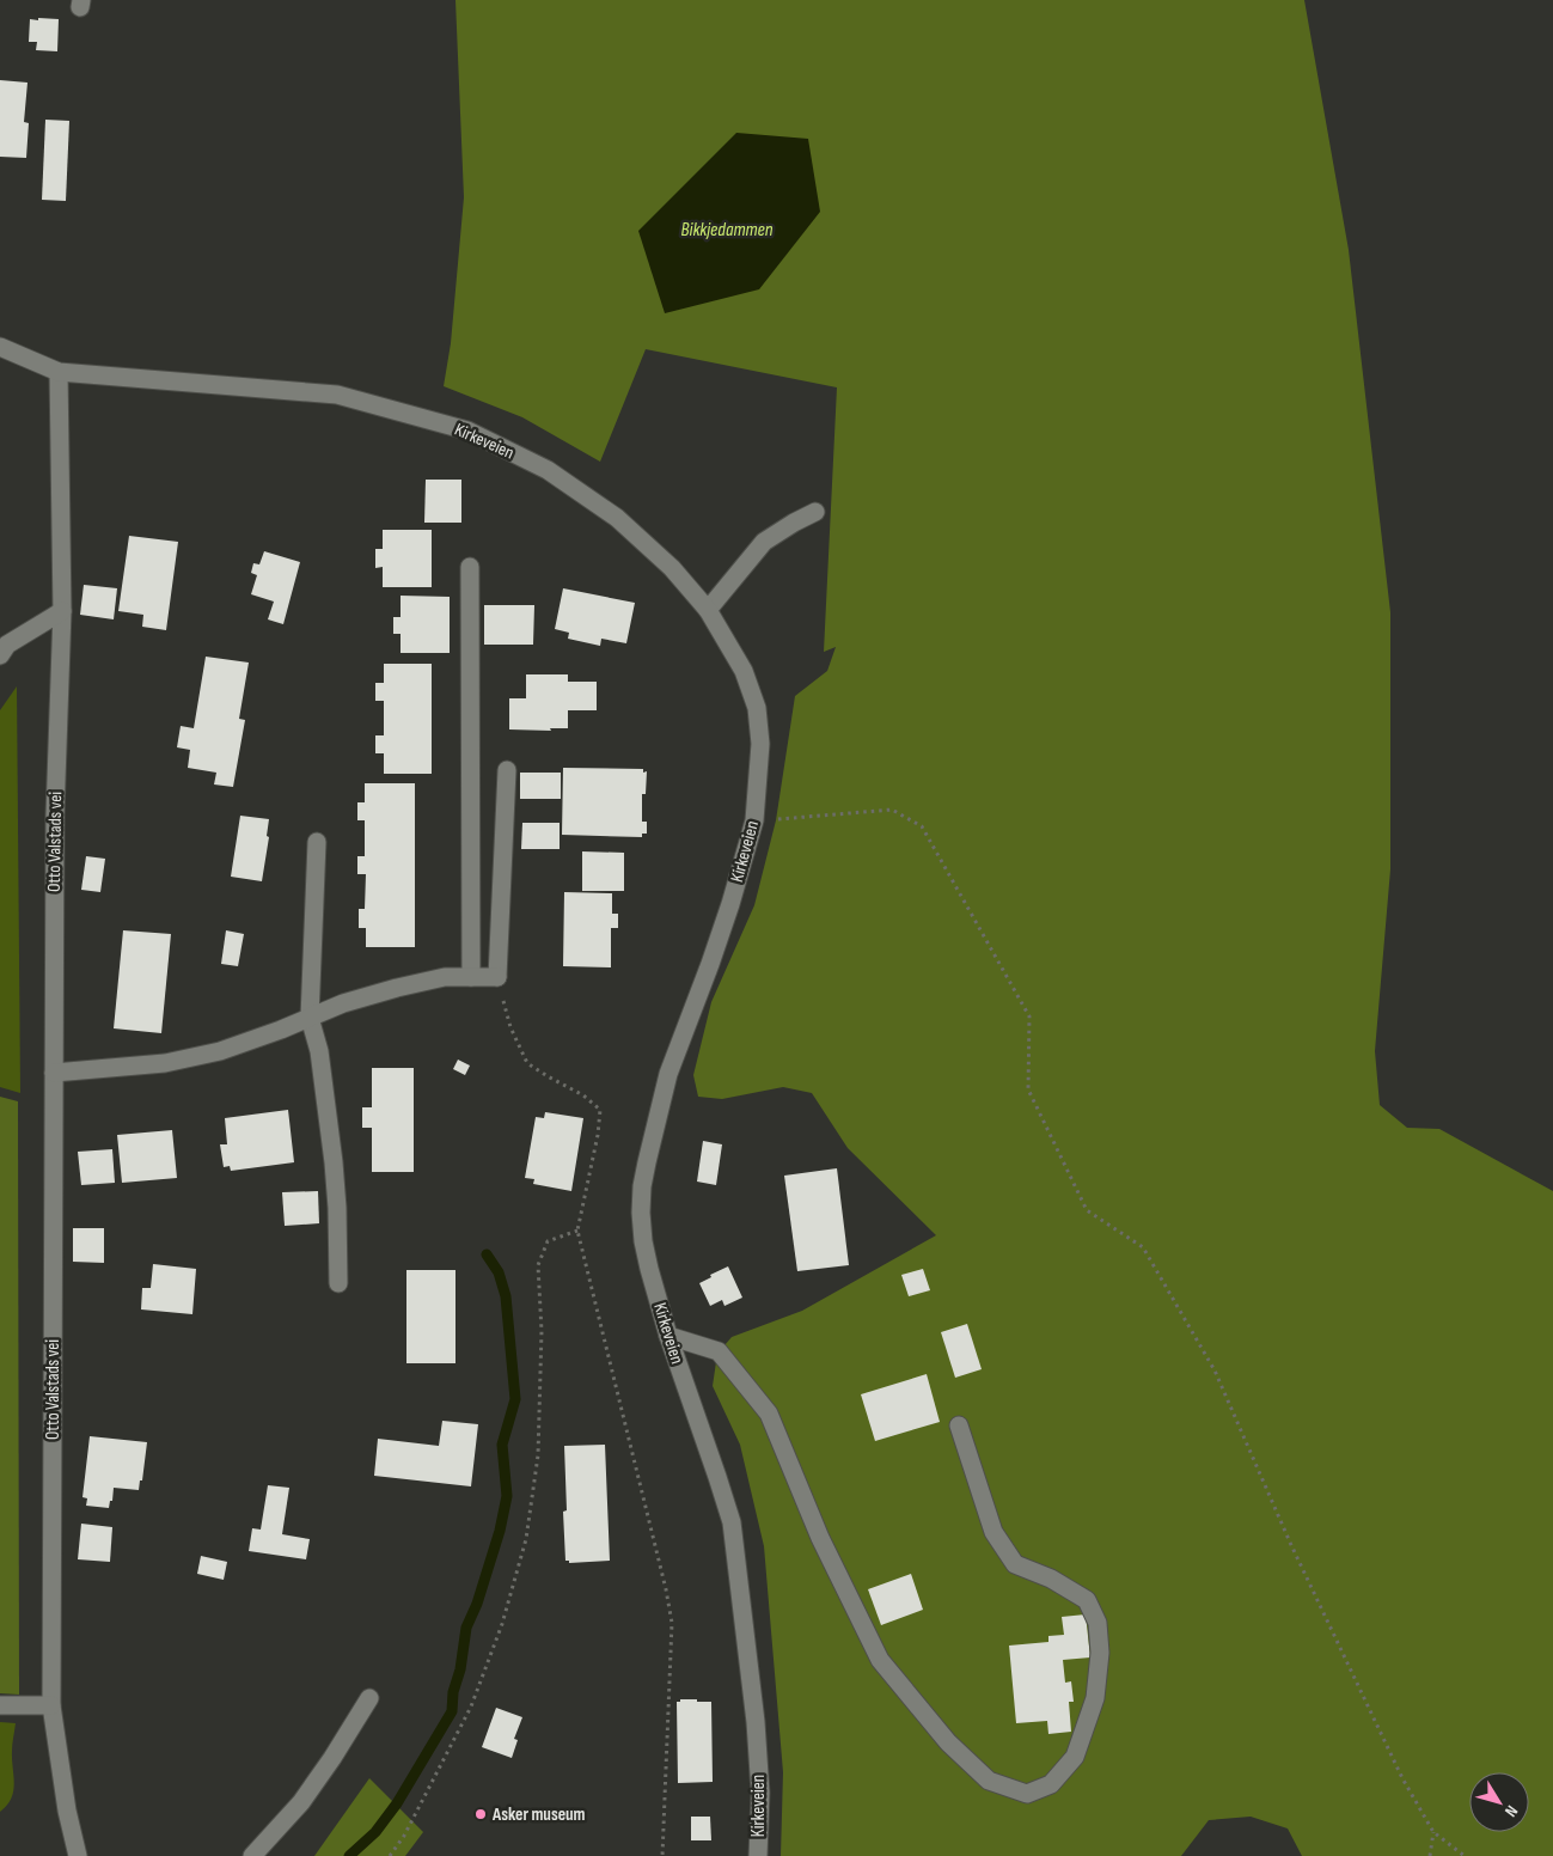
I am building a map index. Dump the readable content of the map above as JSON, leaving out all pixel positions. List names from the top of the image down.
{
  "streets": {
    "street": ["Kirkeveien", "Otto Valstads vei"]
  },
  "crossings": [
    ["Kirkeveien", "Otto Valstads vei"]
  ],
  "water": ["Bikkjedammen"],
  "places": ["Asker museum"],
  "north": "bottom right"
}
